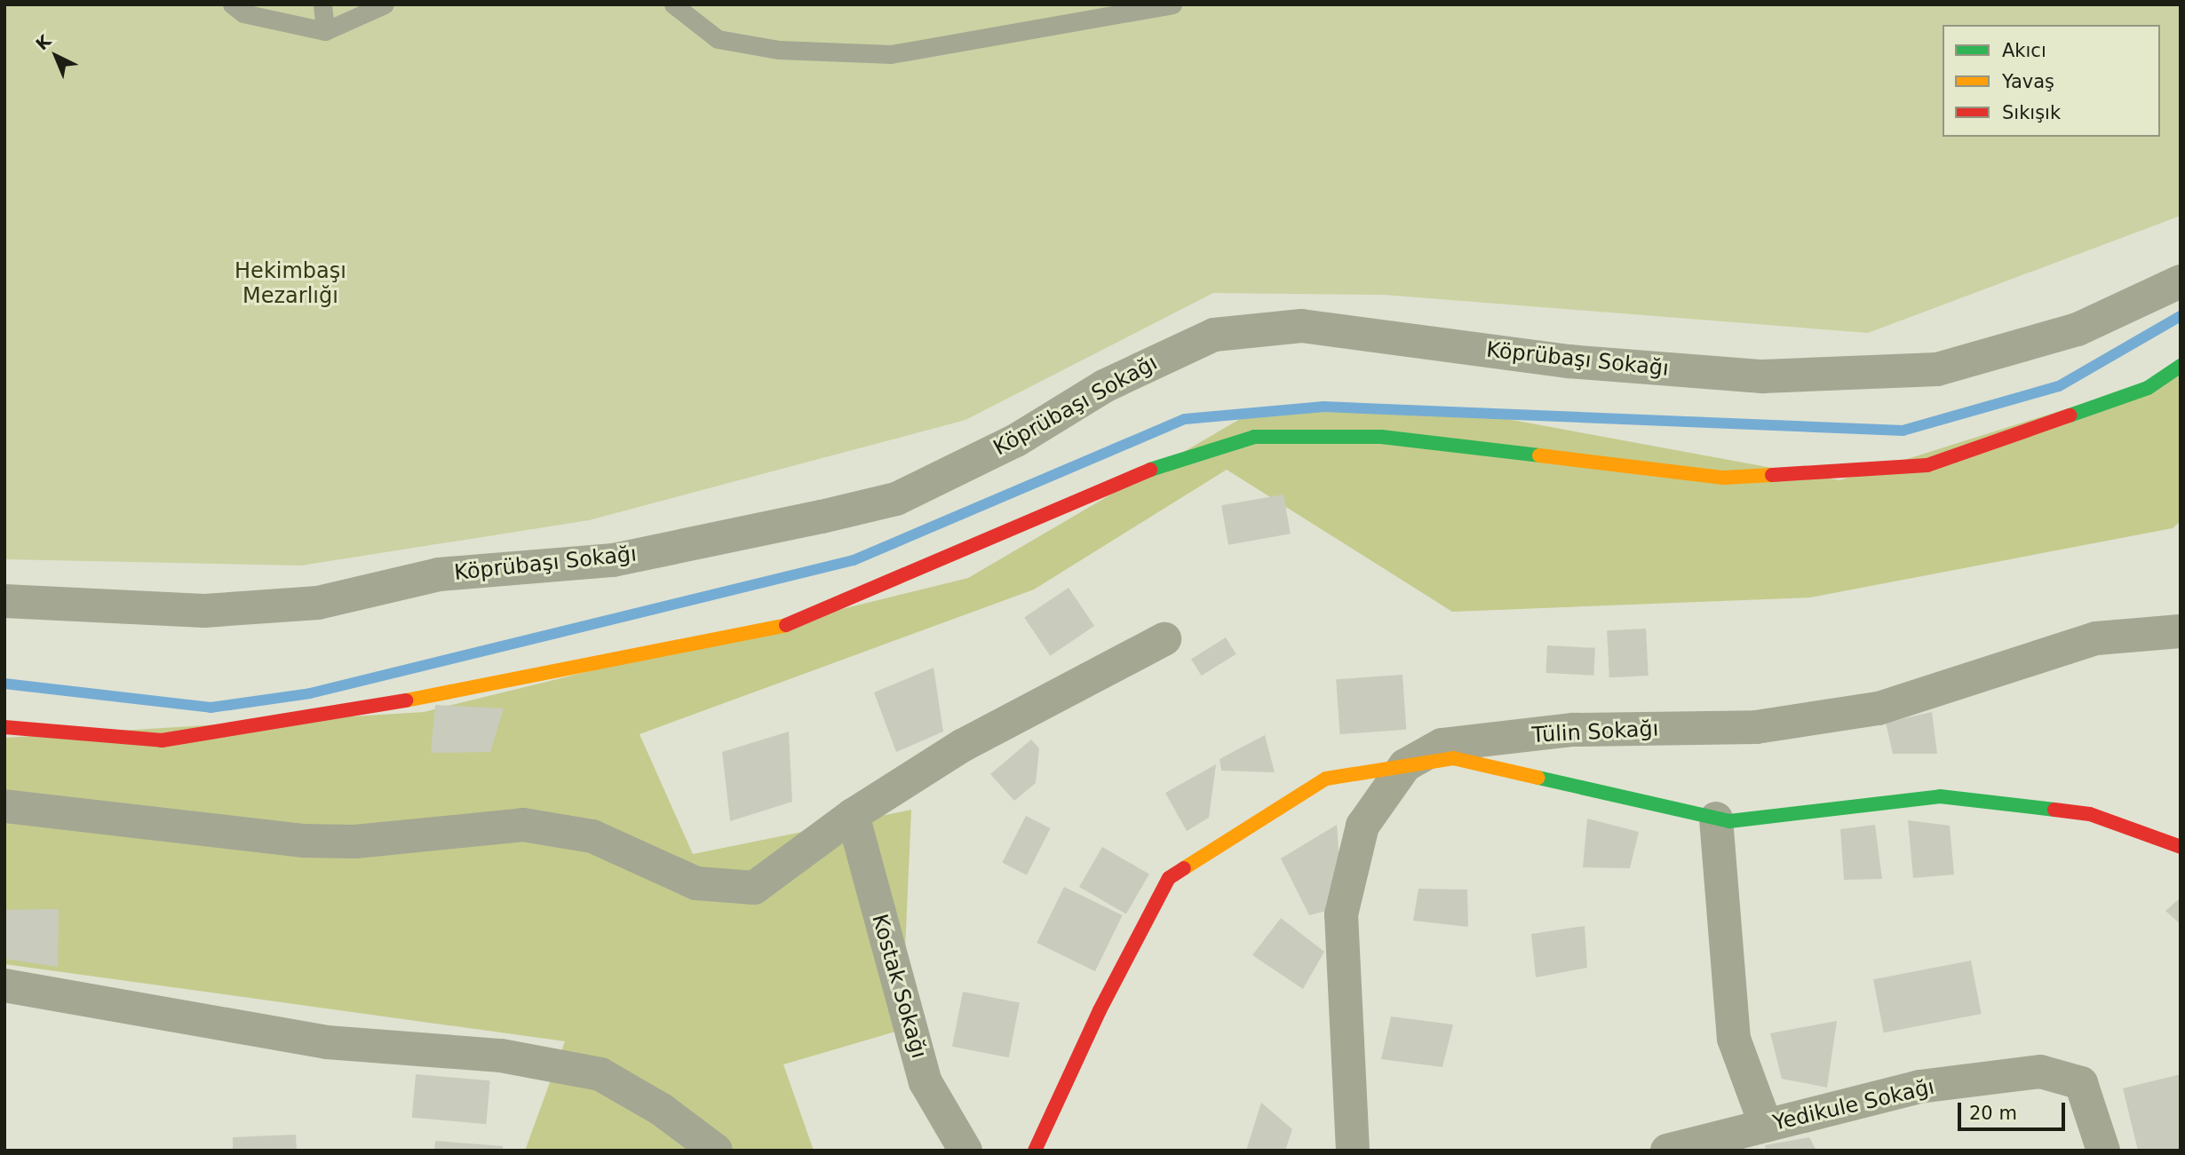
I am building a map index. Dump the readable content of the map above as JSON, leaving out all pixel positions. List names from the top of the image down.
{
  "streets": {
    "street": [
      "Köprübaşı Sokağı",
      "Tülin Sokağı",
      "Kostak Sokağı",
      "Yedikule Sokağı"
    ]
  },
  "parks": ["Hekimbaşı Mezarlığı"],
  "legend": ["Akıcı", "Yavaş", "Sıkışık"],
  "scale_bar": "20 m",
  "north": "top left"
}
